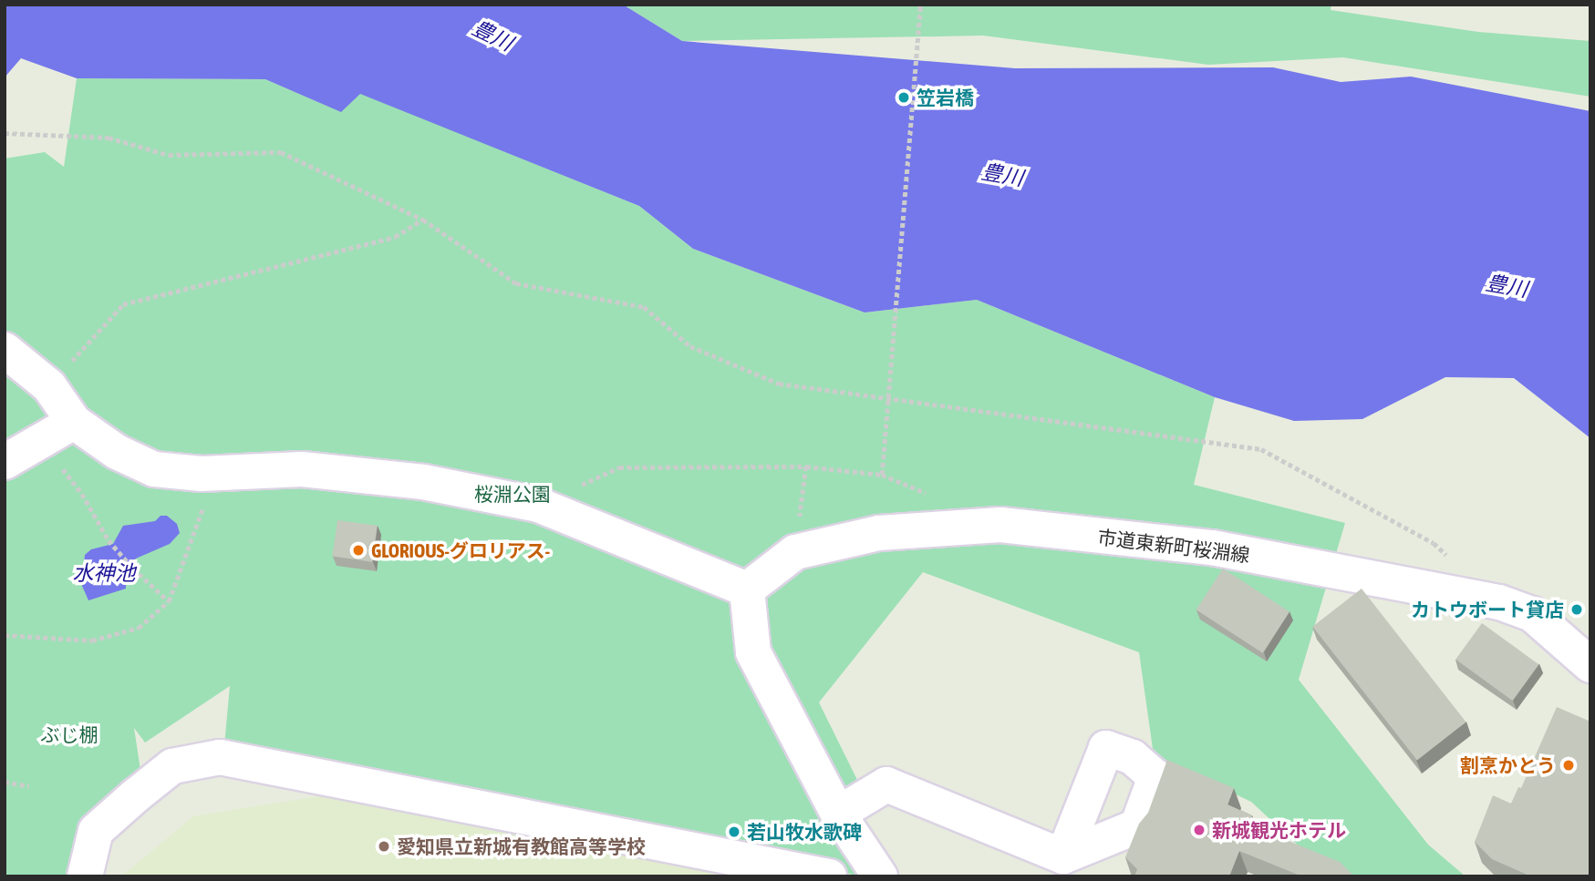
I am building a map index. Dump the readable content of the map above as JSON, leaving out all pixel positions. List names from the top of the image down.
{
  "streets": {
    "street": ["市道東新町桜淵線"]
  },
  "water": ["豊川", "水神池"],
  "parks": ["桜淵公園", "ぶじ棚"],
  "places": [
    "笠岩橋",
    "GLORIOUS-グロリアス-",
    "カトウボート貸店",
    "割烹かとう",
    "新城観光ホテル",
    "若山牧水歌碑",
    "愛知県立新城有教館高等学校"
  ]
}
